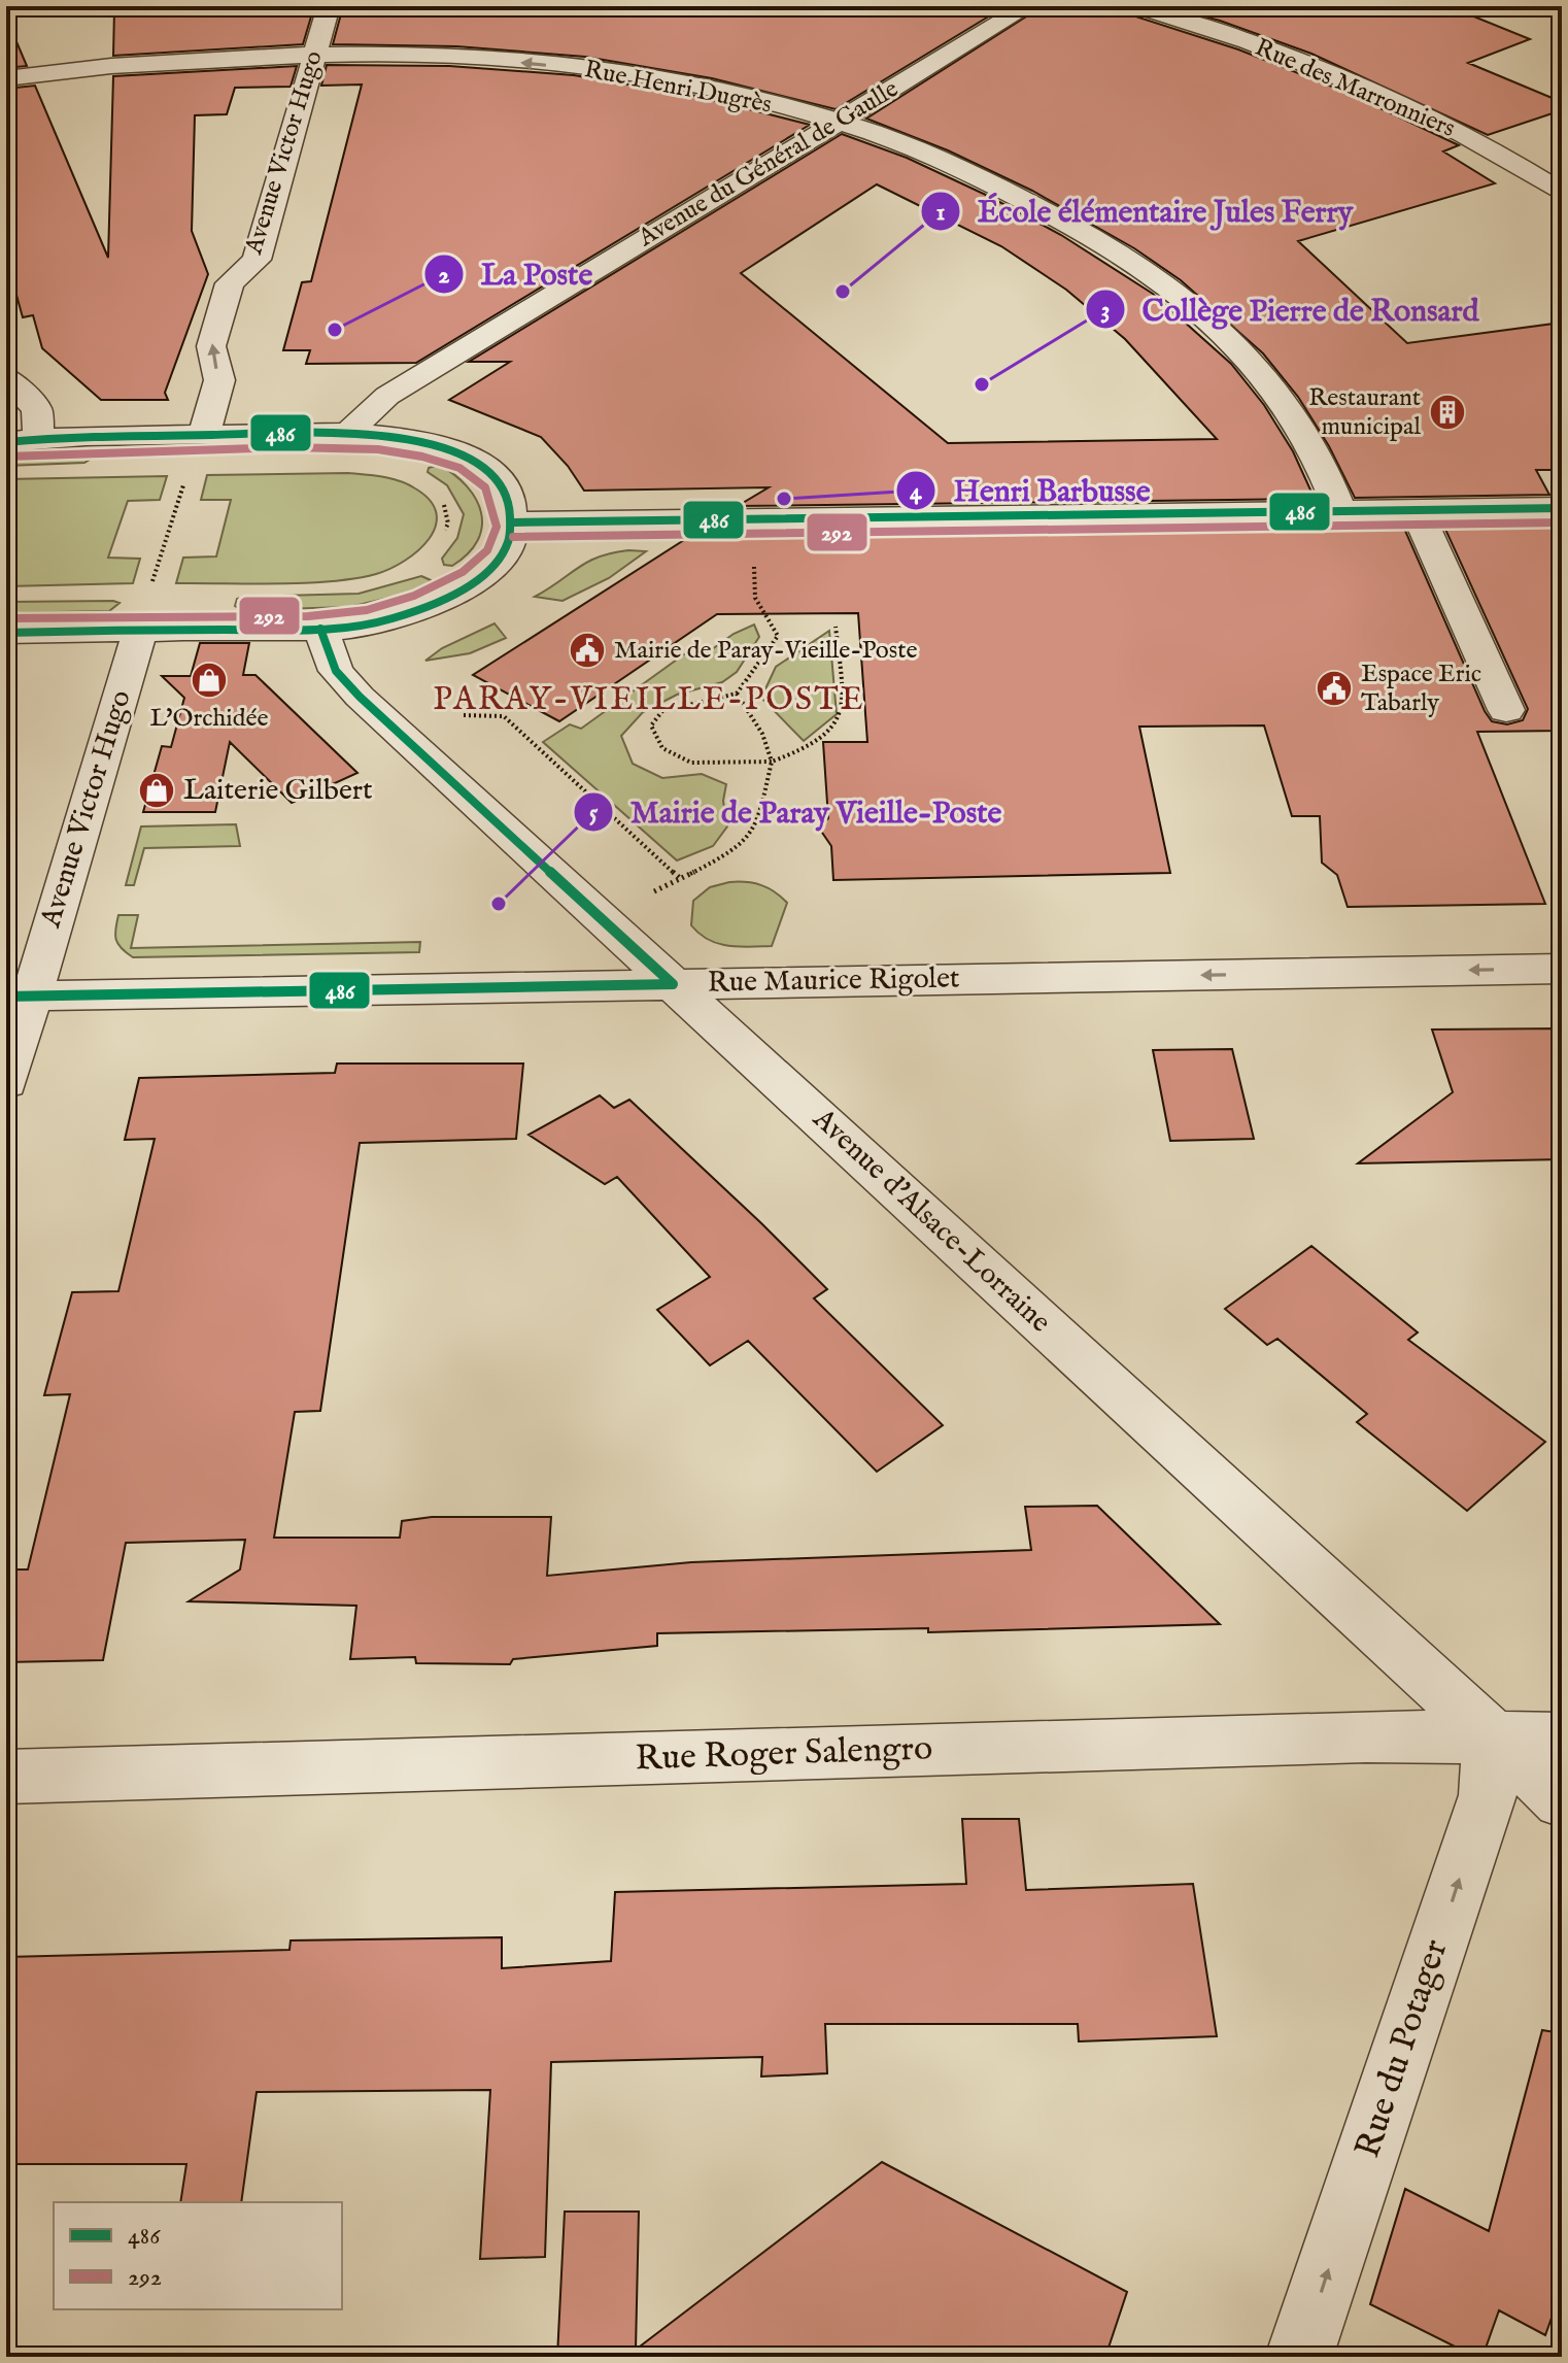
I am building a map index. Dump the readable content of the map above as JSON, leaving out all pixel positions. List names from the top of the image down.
{
  "streets": {
    "street": [
      "Rue Henri Dugrès",
      "Rue des Marronniers",
      "Avenue Victor Hugo",
      "Avenue du Général de Gaulle",
      "Rue Maurice Rigolet",
      "Avenue d'Alsace-Lorraine",
      "Rue Roger Salengro",
      "Rue du Potager"
    ]
  },
  "crossings": [
    ["Rue Henri Dugrès", "Avenue Victor Hugo"],
    ["Rue Henri Dugrès", "Avenue du Général de Gaulle"],
    ["Avenue Victor Hugo", "Rue Maurice Rigolet"],
    ["Rue Maurice Rigolet", "Avenue d'Alsace-Lorraine"],
    ["Avenue d'Alsace-Lorraine", "Rue Roger Salengro"],
    ["Avenue d'Alsace-Lorraine", "Rue du Potager"],
    ["Rue Roger Salengro", "Rue du Potager"]
  ],
  "one_way": [
    "Rue Henri Dugrès",
    "Avenue Victor Hugo",
    "Rue Maurice Rigolet",
    "Rue du Potager"
  ],
  "districts": ["PARAY-VIEILLE-POSTE"],
  "places": {
    "other": [
      "École élémentaire Jules Ferry",
      "La Poste",
      "Collège Pierre de Ronsard",
      "Henri Barbusse",
      "Mairie de Paray Vieille-Poste"
    ],
    "building": ["Restaurant municipal"],
    "public building": ["Mairie de Paray-Vieille-Poste", "Espace Eric Tabarly"],
    "shop": ["L'Orchidée", "Laiterie Gilbert"]
  },
  "lines": ["transit line 486", "transit line 292"],
  "legend": ["486", "292"]
}
